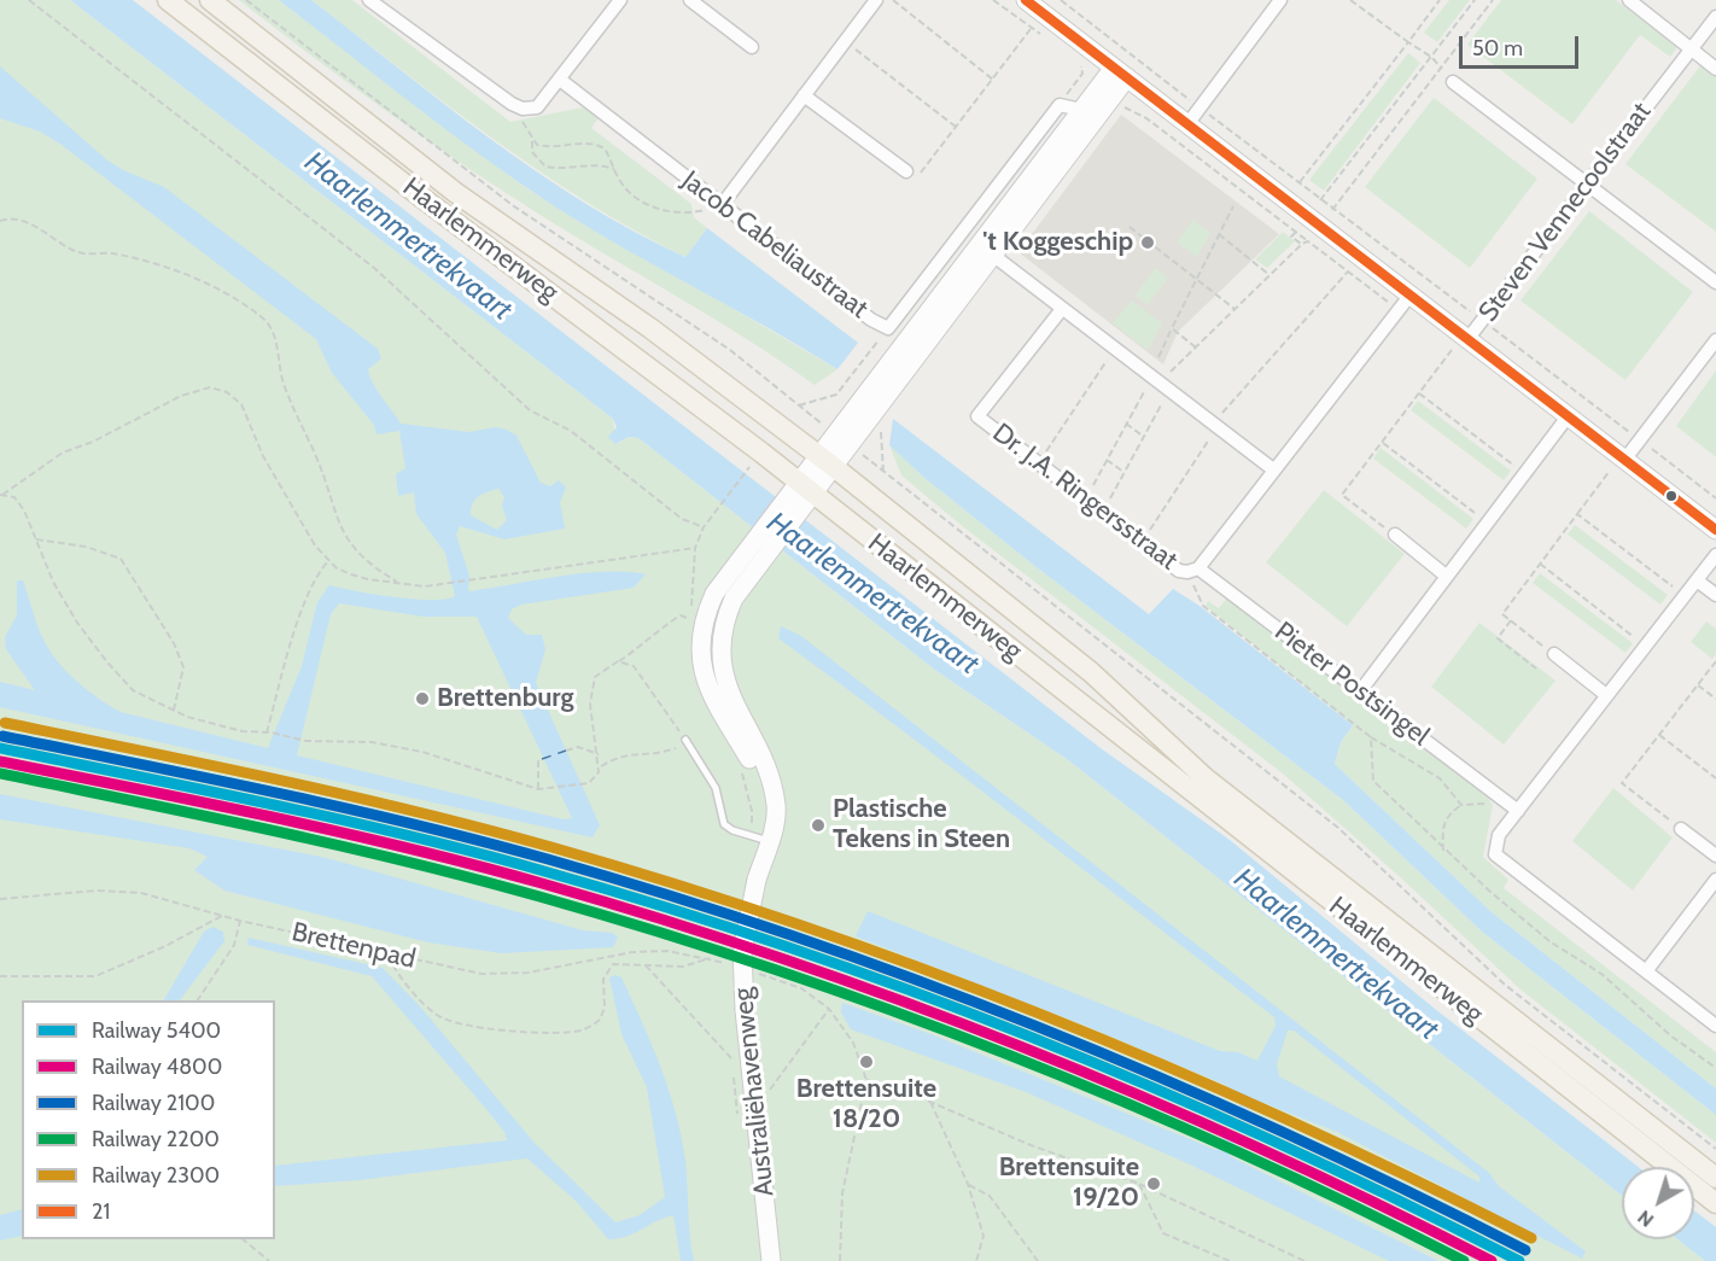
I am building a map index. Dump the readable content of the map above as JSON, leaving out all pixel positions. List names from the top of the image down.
{
  "streets": {
    "main road": ["Haarlemmerweg"],
    "street": [
      "Steven Vennecoolstraat",
      "Jacob Cabeliaustraat",
      "Dr. J.A. Ringersstraat",
      "Pieter Postsingel",
      "Australiëhavenweg"
    ],
    "path": ["Brettenpad"]
  },
  "crossings": [
    ["Haarlemmerweg", "Jacob Cabeliaustraat"],
    ["Haarlemmerweg", "Australiëhavenweg"],
    ["Dr. J.A. Ringersstraat", "Pieter Postsingel"]
  ],
  "water": ["Haarlemmertrekvaart"],
  "places": [
    "'t Koggeschip",
    "Brettenburg",
    "Plastische Tekens in Steen",
    "Brettensuite 18/20",
    "Brettensuite 19/20"
  ],
  "lines": [
    "transit line 21",
    "rail line 2300",
    "rail line 2100",
    "rail line 5400",
    "rail line 4800",
    "rail line 2200"
  ],
  "legend": [
    "Railway 5400",
    "Railway 4800",
    "Railway 2100",
    "Railway 2200",
    "Railway 2300",
    "21"
  ],
  "scale_bar": "50 m",
  "north": "bottom left"
}
